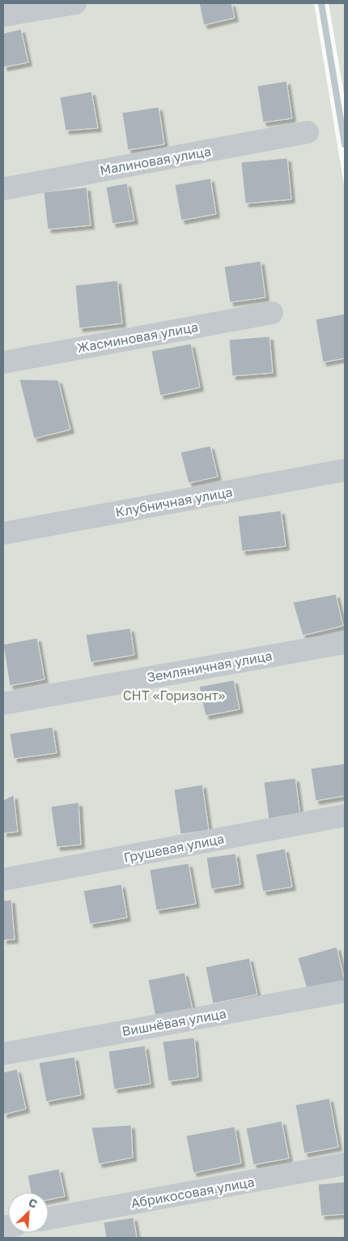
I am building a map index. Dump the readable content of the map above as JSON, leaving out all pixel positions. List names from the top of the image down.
{
  "streets": {
    "street": [
      "Малиновая улица",
      "Жасминовая улица",
      "Клубничная улица",
      "Земляничная улица",
      "Грушевая улица",
      "Вишнёвая улица",
      "Абрикосовая улица"
    ]
  },
  "parks": ["СНТ «Горизонт»"],
  "north": "top right"
}
